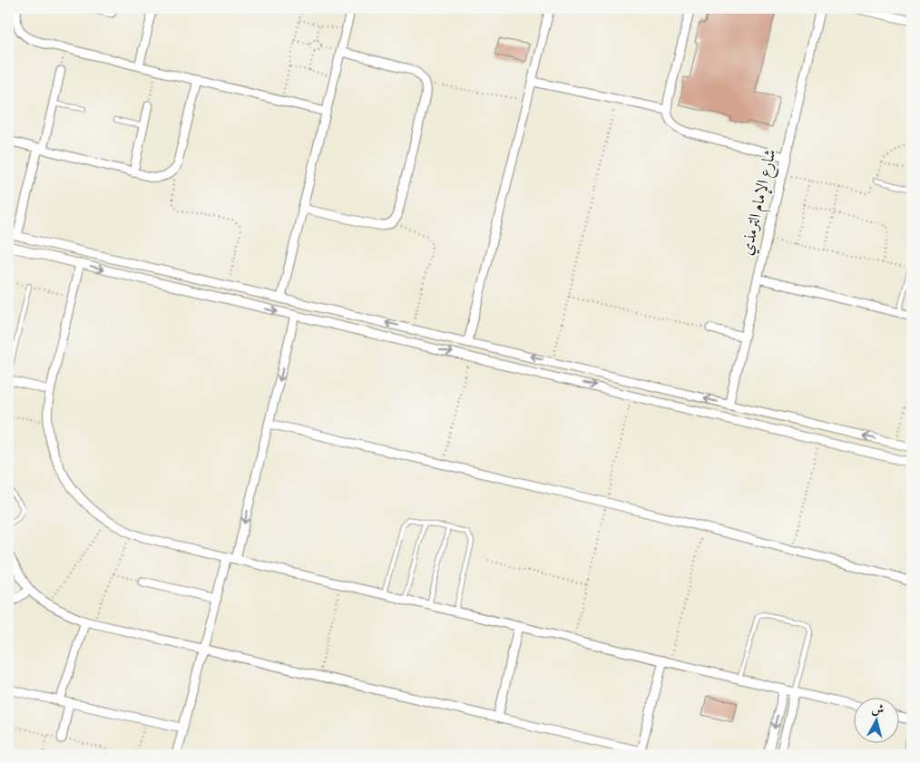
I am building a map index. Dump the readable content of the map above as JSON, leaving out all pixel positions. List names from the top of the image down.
{
  "streets": {
    "street": ["شارع الإمام الترمذي"]
  },
  "north": "top"
}
